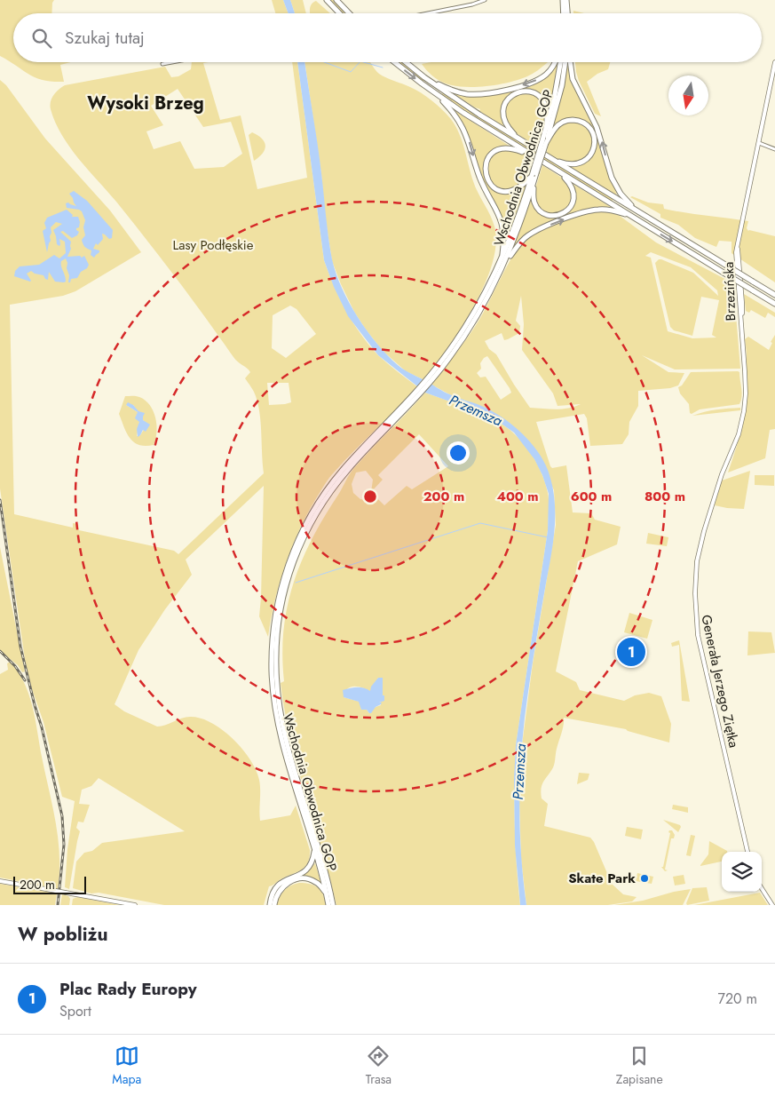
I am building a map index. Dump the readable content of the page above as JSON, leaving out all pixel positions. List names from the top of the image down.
{
  "streets": {
    "highway": ["Wschodnia Obwodnica GOP"],
    "main road": ["Brzezińska", "Generała Jerzego Ziętka"]
  },
  "crossings": [
    ["Brzezińska", "Generała Jerzego Ziętka"]
  ],
  "districts": ["Wysoki Brzeg"],
  "water": ["Przemsza"],
  "parks": ["Lasy Podłęskie"],
  "places": ["Skate Park"],
  "scale_bar": "200 m",
  "north": "bottom",
  "page": {
    "search": "Szukaj tutaj",
    "pins": "1",
    "scale": "200 m",
    "heading": "W pobliżu",
    "list": [
      {
        "mark": "1",
        "name": "Plac Rady Europy",
        "note": "Sport",
        "value": "720 m"
      }
    ],
    "nav": ["Mapa", "Trasa", "Zapisane"]
  },
  "rings": [
    "200 m",
    "400 m",
    "600 m",
    "800 m"
  ]
}
